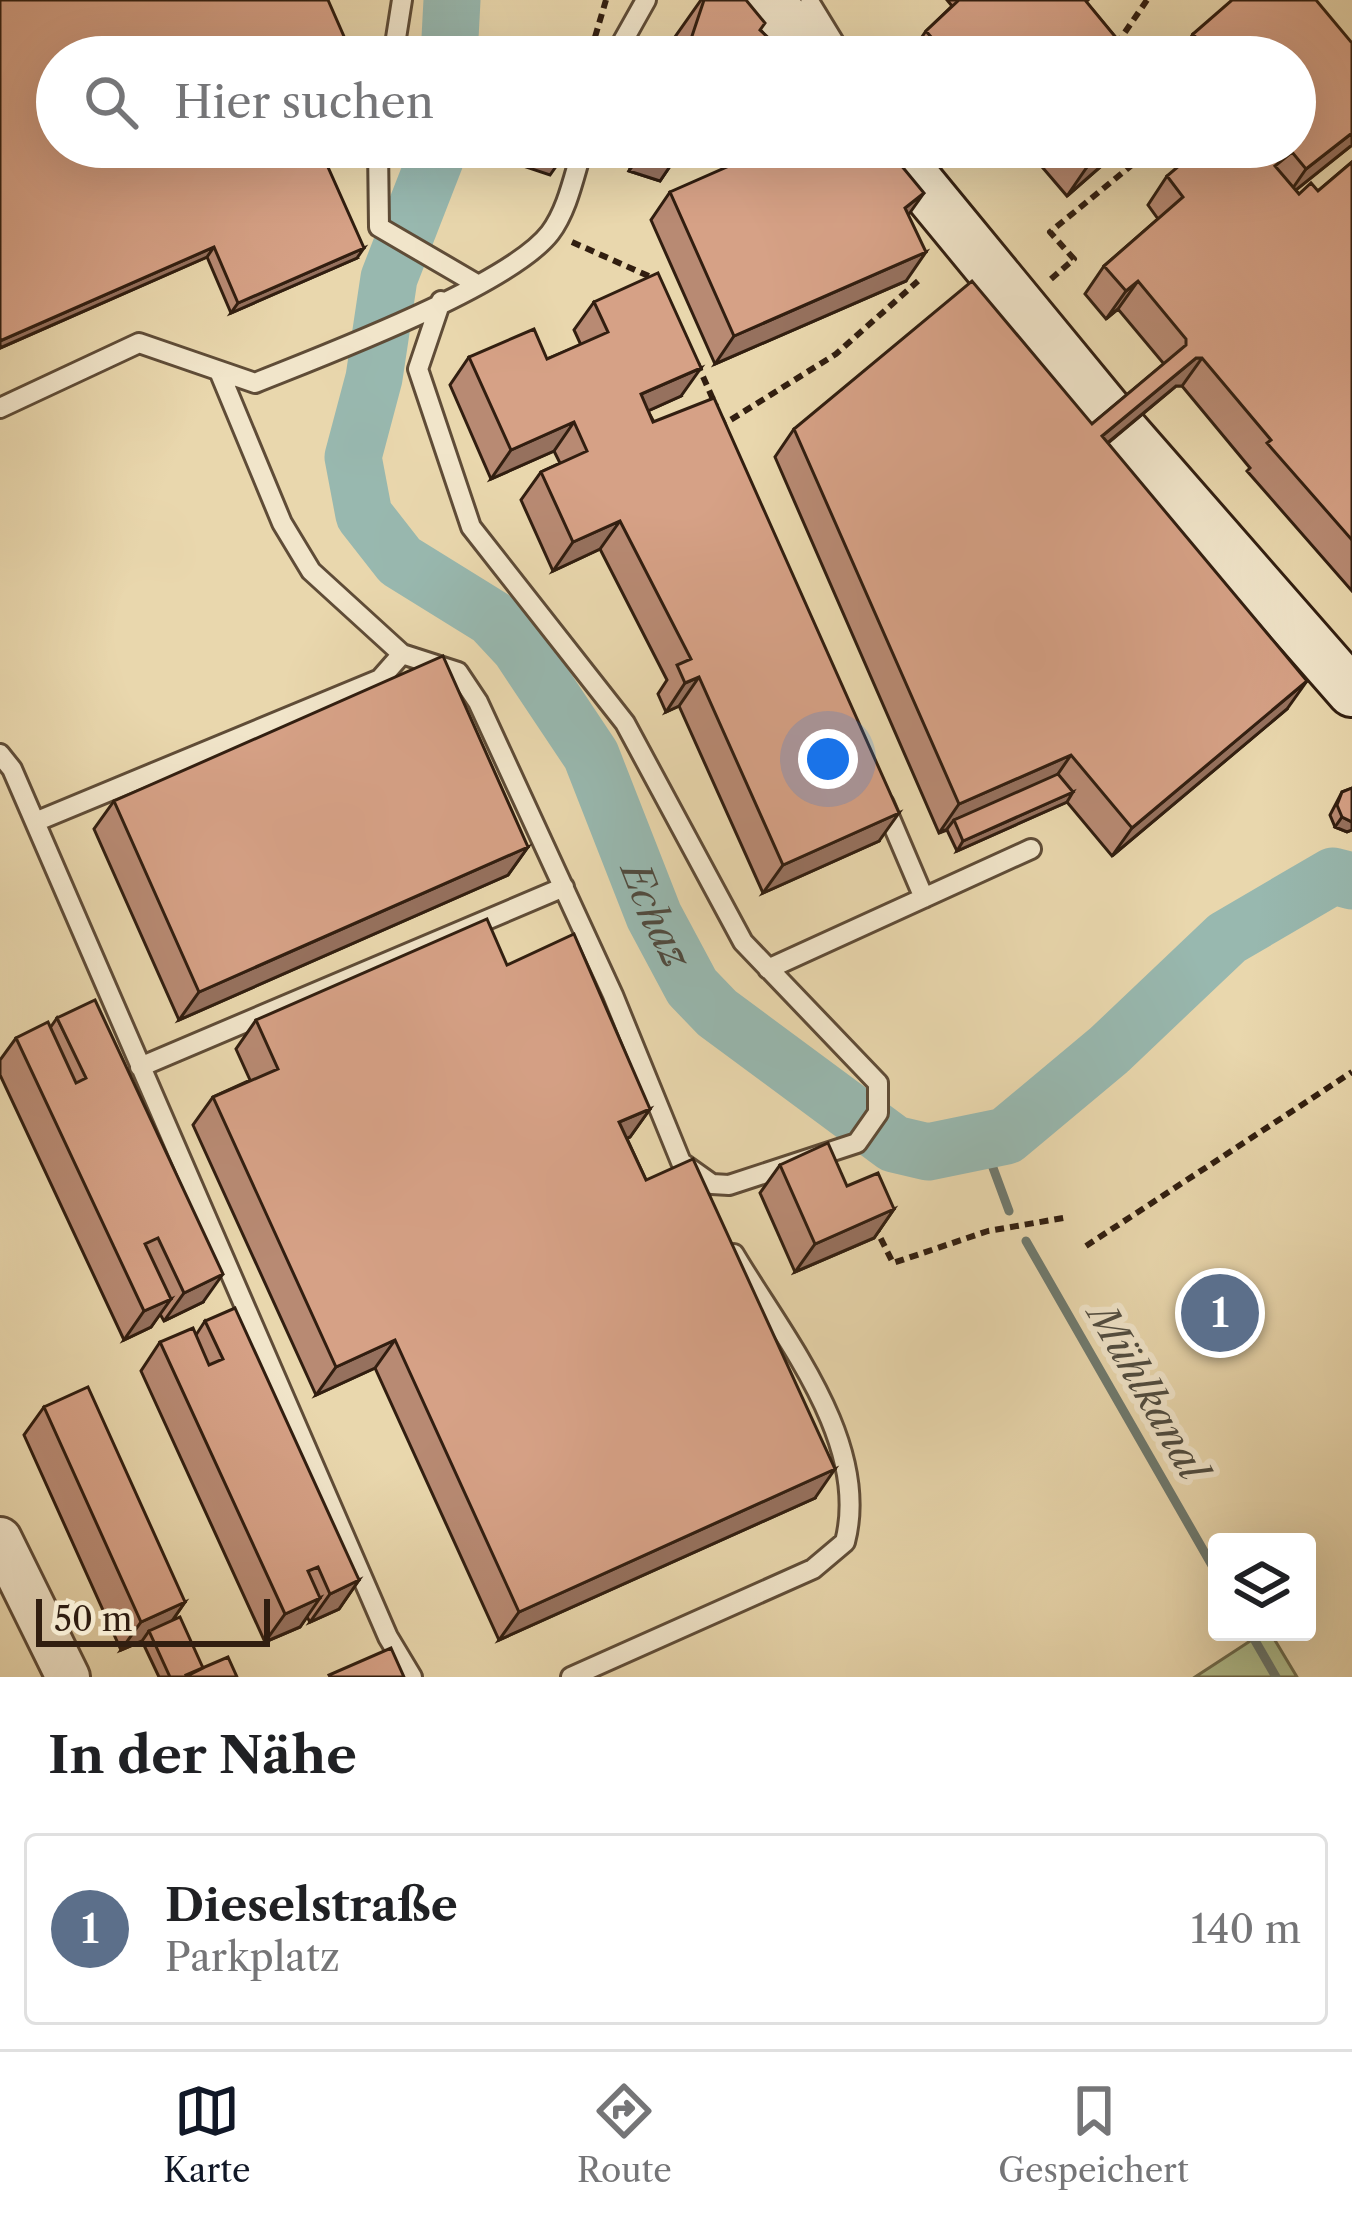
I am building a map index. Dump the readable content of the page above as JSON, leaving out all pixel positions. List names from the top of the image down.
{
  "water": ["Echaz", "Mühlkanal"],
  "scale_bar": "50 m",
  "page": {
    "search": "Hier suchen",
    "pins": "1",
    "scale": "50 m",
    "heading": "In der Nähe",
    "list": [
      {
        "mark": "1",
        "name": "Dieselstraße",
        "note": "Parkplatz",
        "value": "140 m"
      }
    ],
    "nav": ["Karte", "Route", "Gespeichert"]
  }
}
